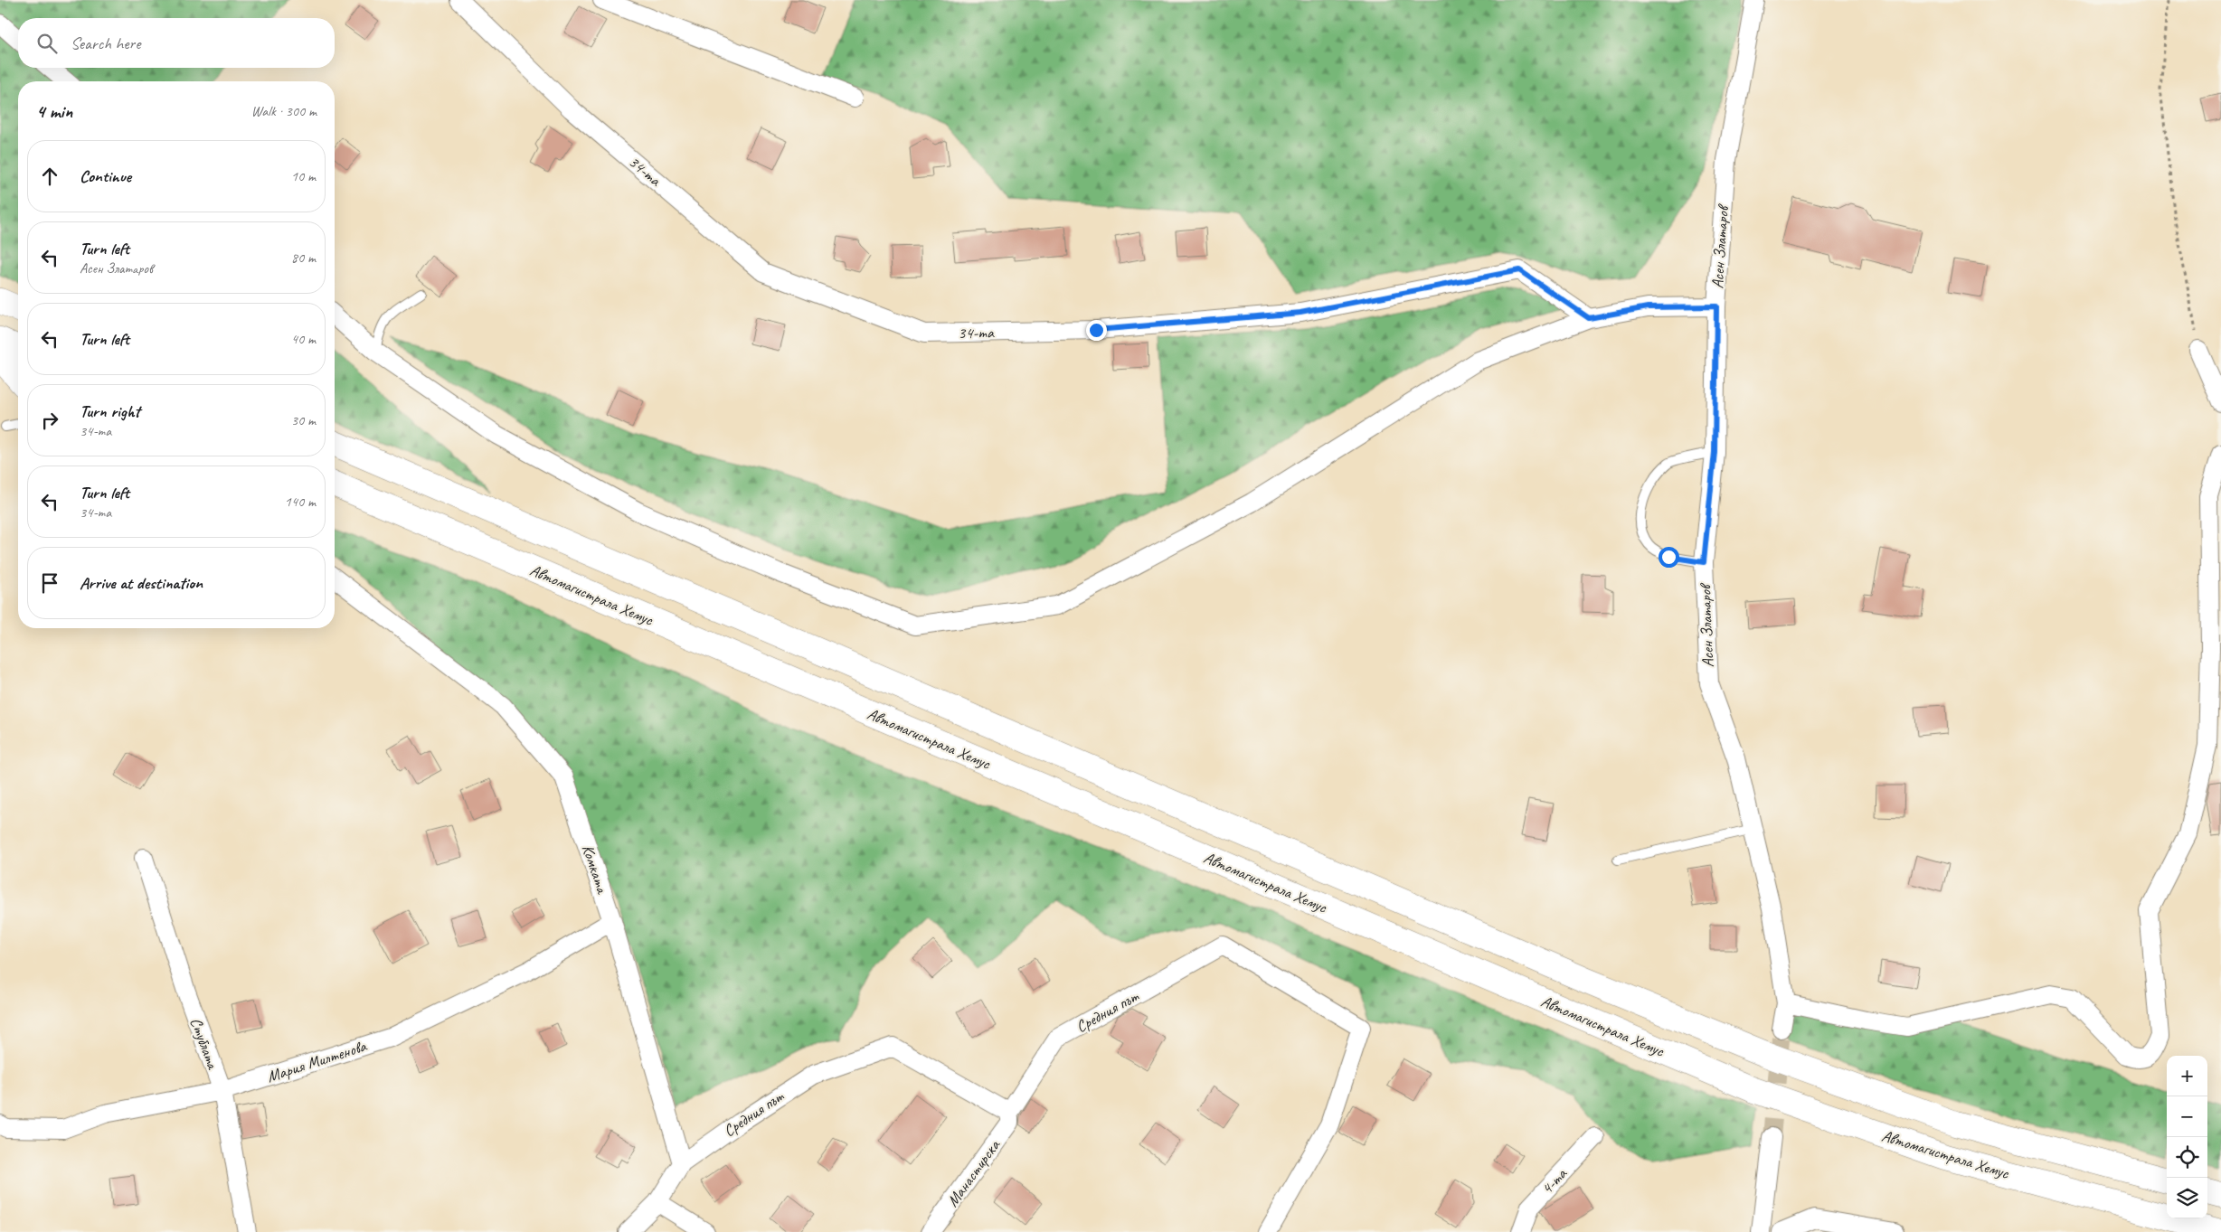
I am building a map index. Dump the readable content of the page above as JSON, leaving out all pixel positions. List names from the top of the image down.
{
  "streets": {
    "highway": ["Автомагистрала Хемус"],
    "street": [
      "34-та",
      "Асен Златаров",
      "Комката",
      "Средния път",
      "Стублата",
      "Мария Милтенова",
      "Манастирска",
      "4-та"
    ]
  },
  "crossings": [
    ["Комката", "Средния път"],
    ["Комката", "Мария Милтенова"],
    ["Средния път", "Манастирска"],
    ["Стублата", "Мария Милтенова"]
  ],
  "page": {
    "search": "Search here",
    "heading": ["4 min", "Walk · 300 m"],
    "list": [
      ["Continue", "10 m"],
      ["Turn left", "Асен Златаров", "80 m"],
      ["Turn left", "40 m"],
      ["Turn right", "34-та", "30 m"],
      ["Turn left", "34-та", "140 m"],
      "Arrive at destination"
    ],
    "map_buttons": ["+", "−"]
  }
}
